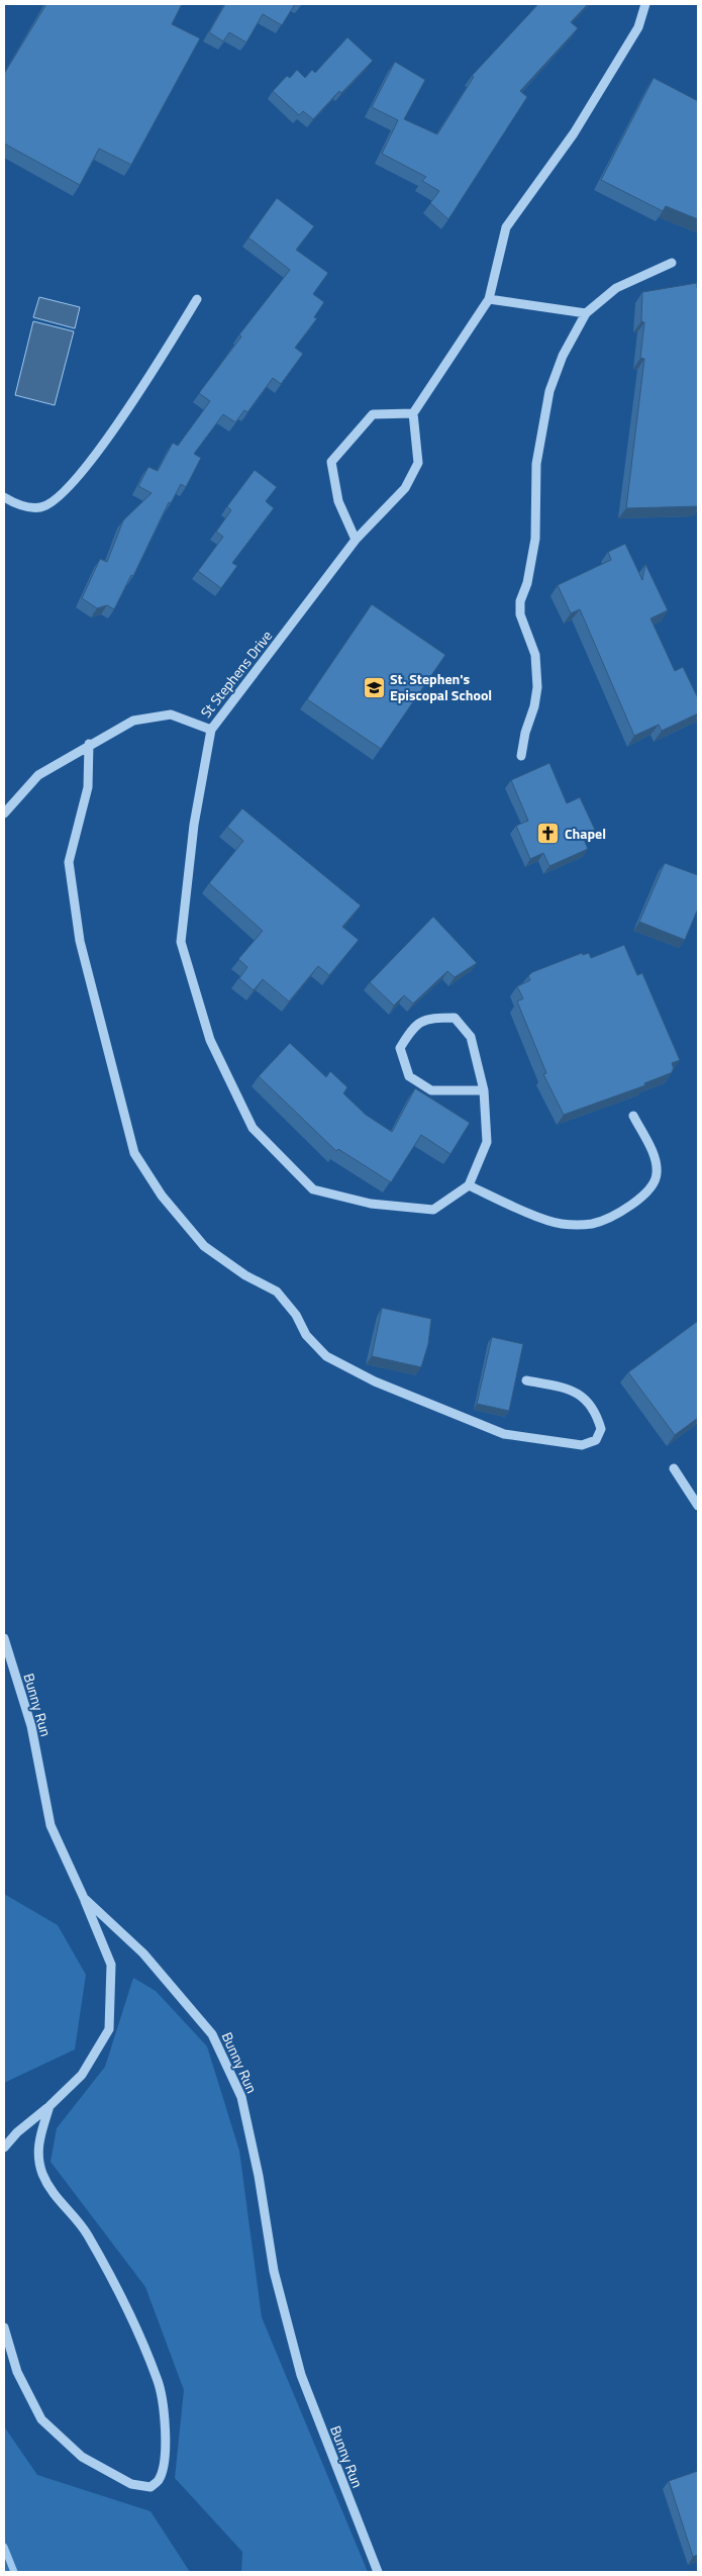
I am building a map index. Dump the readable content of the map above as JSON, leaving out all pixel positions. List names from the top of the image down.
{
  "streets": {
    "street": ["St Stephens Drive", "Bunny Run"]
  },
  "places": {
    "school or university": ["St. Stephen's Episcopal School"],
    "church": ["Chapel"]
  }
}
